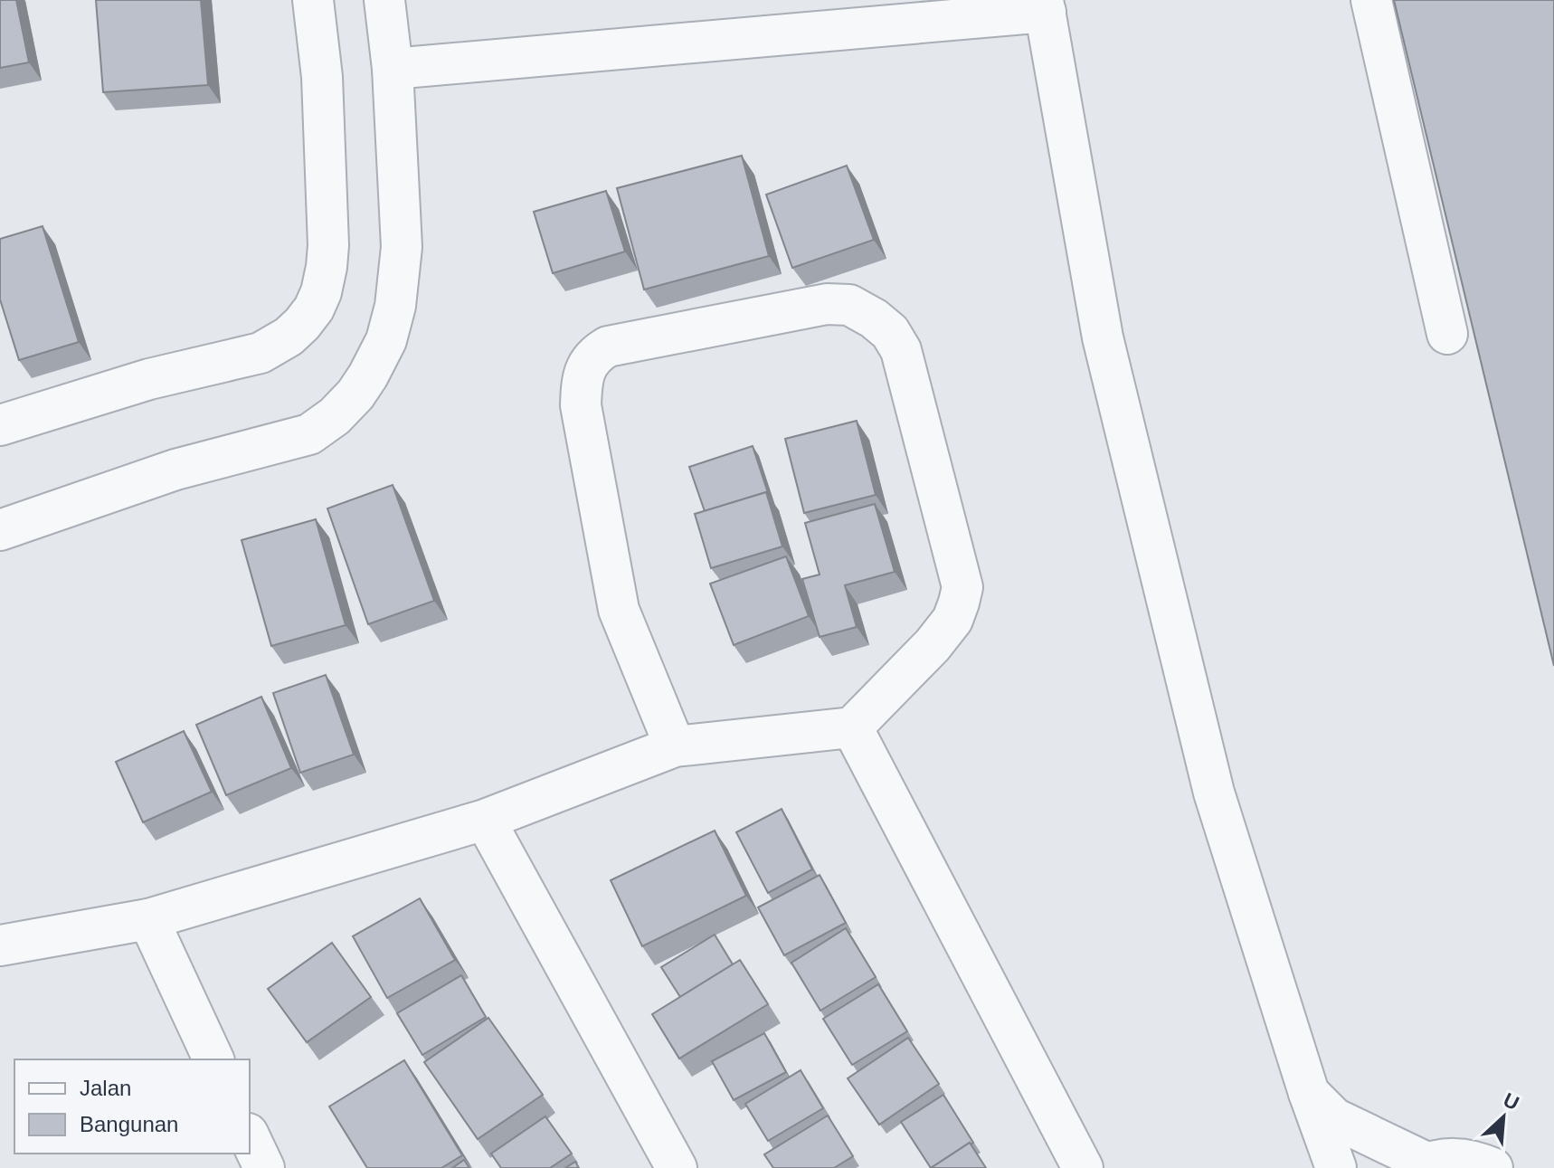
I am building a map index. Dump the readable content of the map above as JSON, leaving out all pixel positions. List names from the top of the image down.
{
  "legend": ["Jalan", "Bangunan"],
  "north": "top right"
}
